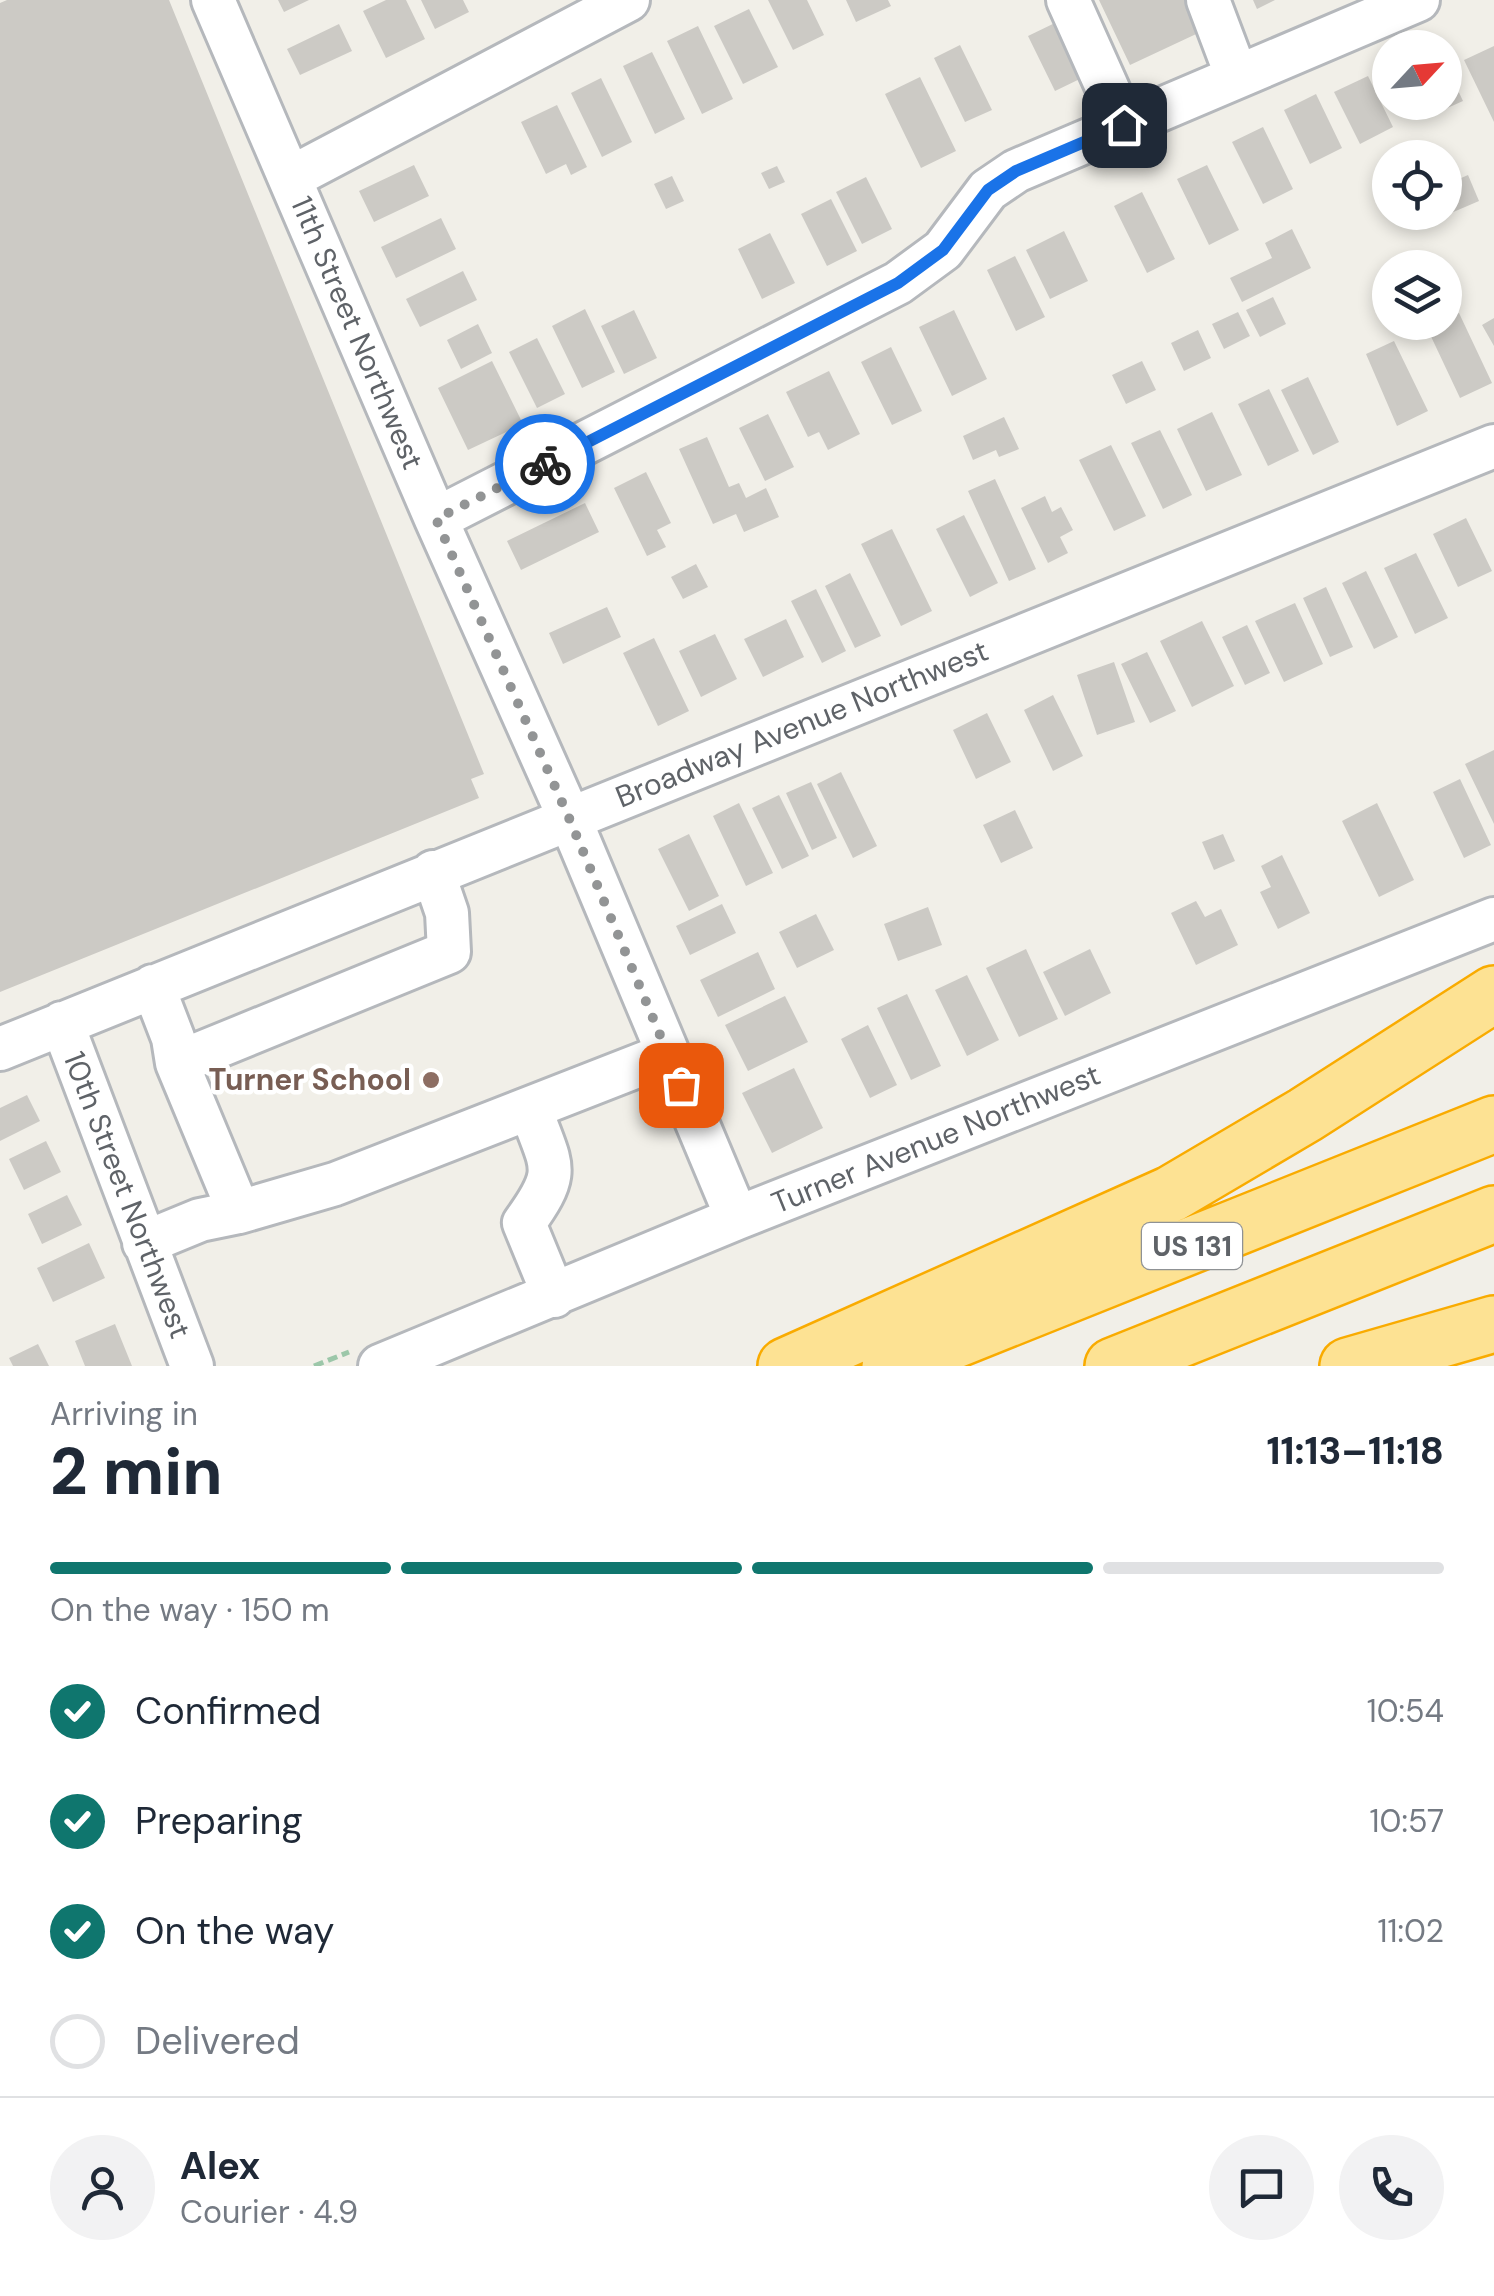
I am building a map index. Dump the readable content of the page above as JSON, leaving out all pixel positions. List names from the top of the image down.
{
  "streets": {
    "highway": ["US 131"],
    "street": [
      "11th Street Northwest",
      "Broadway Avenue Northwest",
      "Turner Avenue Northwest",
      "10th Street Northwest"
    ]
  },
  "crossings": [
    ["11th Street Northwest", "Broadway Avenue Northwest"],
    ["11th Street Northwest", "Turner Avenue Northwest"],
    ["Broadway Avenue Northwest", "10th Street Northwest"]
  ],
  "places": ["Turner School"],
  "north": "top right",
  "page": {
    "heading": ["2 min", "Arriving in", "11:13–11:18"],
    "panel": ["Alex", "Courier · 4.9"],
    "bar": "On the way · 150 m",
    "list": [
      ["Confirmed", "10:54"],
      ["Preparing", "10:57"],
      ["On the way", "11:02"],
      "Delivered"
    ]
  }
}
